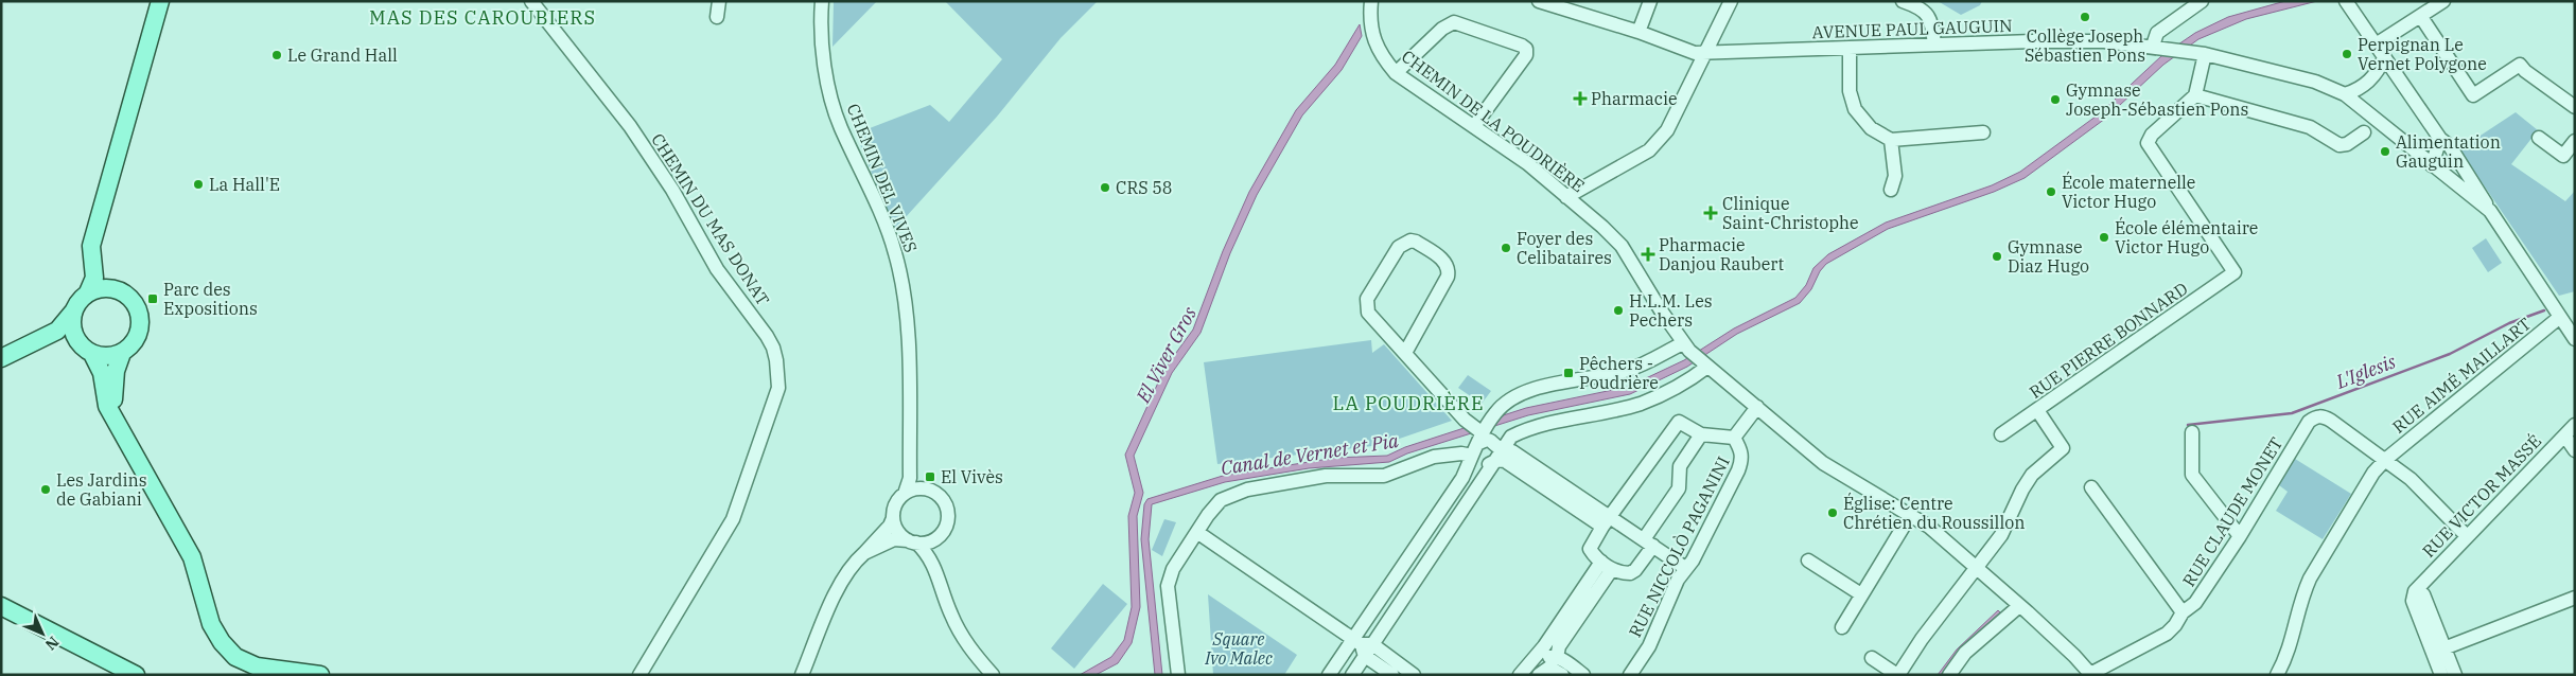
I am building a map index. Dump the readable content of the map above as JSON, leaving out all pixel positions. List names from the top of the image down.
{
  "streets": {
    "street": [
      "AVENUE PAUL GAUGUIN",
      "CHEMIN DE LA POUDRIÈRE",
      "CHEMIN DEL VIVES",
      "CHEMIN DU MAS DONAT",
      "RUE PIERRE BONNARD",
      "RUE AIMÉ MAILLART",
      "RUE VICTOR MASSÉ",
      "RUE CLAUDE MONET",
      "RUE NICCOLÒ PAGANINI"
    ]
  },
  "crossings": [
    ["AVENUE PAUL GAUGUIN", "RUE AIMÉ MAILLART"],
    ["CHEMIN DE LA POUDRIÈRE", "RUE CLAUDE MONET"],
    ["CHEMIN DE LA POUDRIÈRE", "RUE NICCOLÒ PAGANINI"],
    ["RUE AIMÉ MAILLART", "RUE CLAUDE MONET"]
  ],
  "districts": ["MAS DES CAROUBIERS", "LA POUDRIÈRE"],
  "water": ["El Viver Gros", "L'Iglesis", "Canal de Vernet et Pia"],
  "parks": ["Square Ivo Malec"],
  "places": {
    "other": [
      "Collège Joseph Sébastien Pons",
      "Perpignan Le Vernet Polygone",
      "Le Grand Hall",
      "Gymnase Joseph-Sébastien Pons",
      "Alimentation Gauguin",
      "La Hall'E",
      "CRS 58",
      "École maternelle Victor Hugo",
      "École élémentaire Victor Hugo",
      "Foyer des Celibataires",
      "Gymnase Diaz Hugo",
      "H.L.M. Les Pechers",
      "Les Jardins de Gabiani",
      "Église: Centre Chrétien du Roussillon"
    ],
    "health": ["Pharmacie", "Clinique Saint-Christophe", "Pharmacie Danjou Raubert"],
    "transit": ["Parc des Expositions", "Pêchers - Poudrière", "El Vivès"]
  },
  "north": "bottom right"
}
